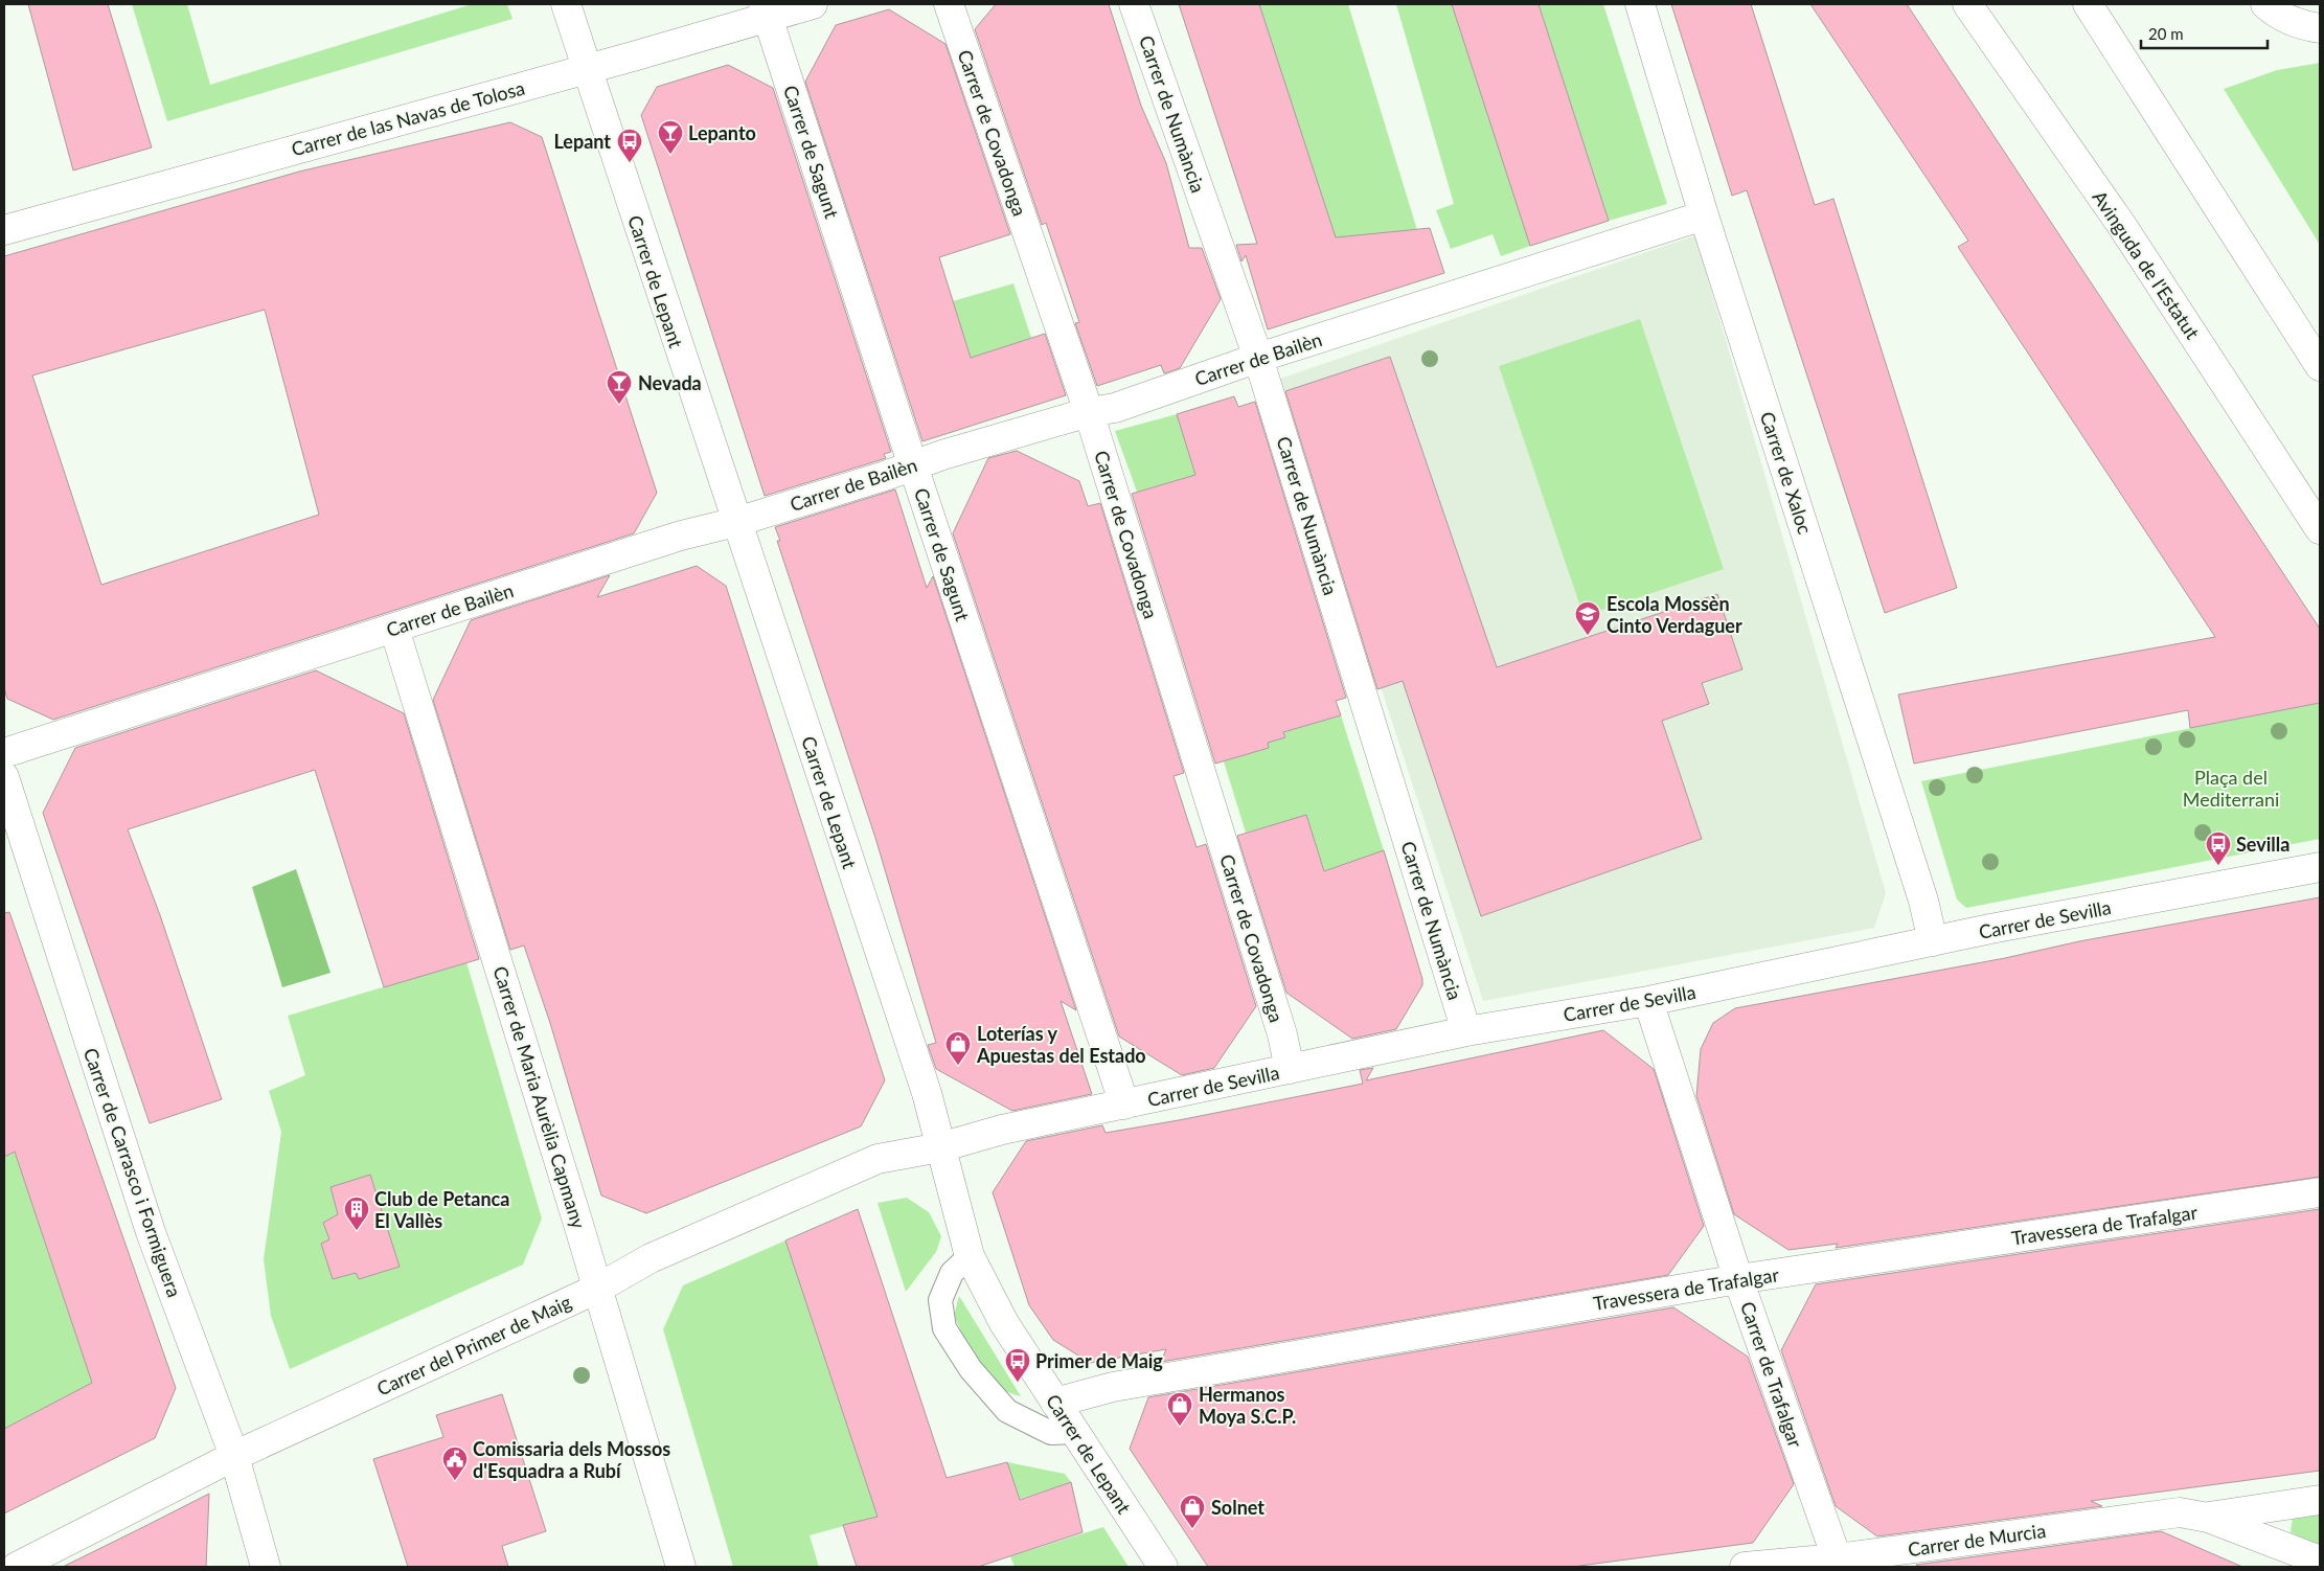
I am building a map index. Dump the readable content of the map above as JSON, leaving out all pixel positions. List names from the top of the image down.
{
  "streets": {
    "street": [
      "Carrer de Numància",
      "Carrer de las Navas de Tolosa",
      "Carrer de Covadonga",
      "Carrer de Sagunt",
      "Avinguda de l'Estatut",
      "Carrer de Lepant",
      "Carrer de Bailèn",
      "Carrer de Xaloc",
      "Carrer de Sevilla",
      "Carrer de Maria Aurèlia Capmany",
      "Carrer de Carrasco i Formiguera",
      "Travessera de Trafalgar",
      "Carrer del Primer de Maig",
      "Carrer de Trafalgar",
      "Carrer de Murcia"
    ]
  },
  "crossings": [
    ["Carrer de Numància", "Carrer de Bailèn"],
    ["Carrer de Numància", "Carrer de Sevilla"],
    ["Carrer de las Navas de Tolosa", "Carrer de Sagunt"],
    ["Carrer de las Navas de Tolosa", "Carrer de Lepant"],
    ["Carrer de Covadonga", "Carrer de Bailèn"],
    ["Carrer de Covadonga", "Carrer de Sevilla"],
    ["Carrer de Sagunt", "Carrer de Bailèn"],
    ["Carrer de Sagunt", "Carrer de Sevilla"],
    ["Carrer de Lepant", "Carrer de Bailèn"],
    ["Carrer de Lepant", "Carrer de Sevilla"],
    ["Carrer de Lepant", "Travessera de Trafalgar"],
    ["Carrer de Lepant", "Carrer del Primer de Maig"],
    ["Carrer de Bailèn", "Carrer de Xaloc"],
    ["Carrer de Bailèn", "Carrer de Maria Aurèlia Capmany"],
    ["Carrer de Xaloc", "Carrer de Sevilla"],
    ["Carrer de Sevilla", "Carrer del Primer de Maig"],
    ["Carrer de Sevilla", "Carrer de Trafalgar"],
    ["Carrer de Maria Aurèlia Capmany", "Carrer del Primer de Maig"],
    ["Carrer de Carrasco i Formiguera", "Carrer del Primer de Maig"],
    ["Travessera de Trafalgar", "Carrer de Trafalgar"],
    ["Carrer de Trafalgar", "Carrer de Murcia"]
  ],
  "parks": ["Plaça del Mediterrani"],
  "places": {
    "bar": ["Lepanto", "Nevada"],
    "bus stop": ["Lepant", "Sevilla", "Primer de Maig"],
    "school or university": ["Escola Mossèn Cinto Verdaguer"],
    "shop": ["Loterías y Apuestas del Estado", "Hermanos Moya S.C.P.", "Solnet"],
    "building": ["Club de Petanca El Vallès"],
    "public building": ["Comissaria dels Mossos d'Esquadra a Rubí"]
  },
  "scale_bar": "20 m"
}
